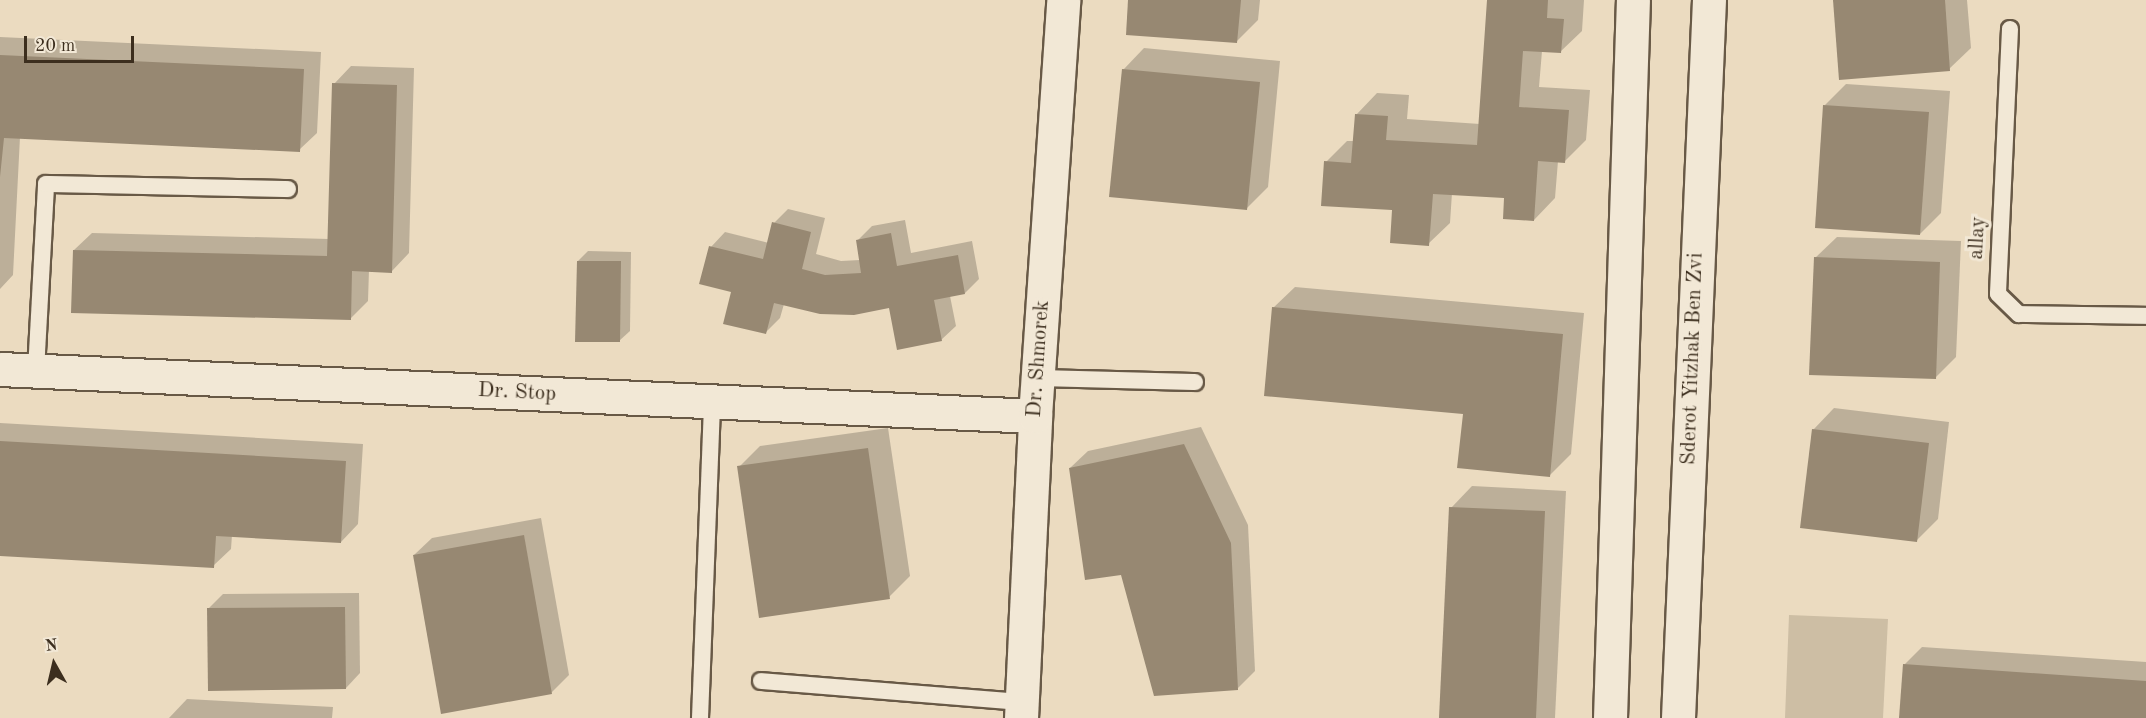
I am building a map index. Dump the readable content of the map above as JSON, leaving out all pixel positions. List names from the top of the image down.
{
  "streets": {
    "street": ["Dr. Shmorek", "Sderot Yitzhak Ben Zvi", "Dr. Stop"],
    "lane": ["allay"]
  },
  "crossings": [
    ["Dr. Shmorek", "Dr. Stop"]
  ],
  "scale_bar": "20 m",
  "north": "top"
}
